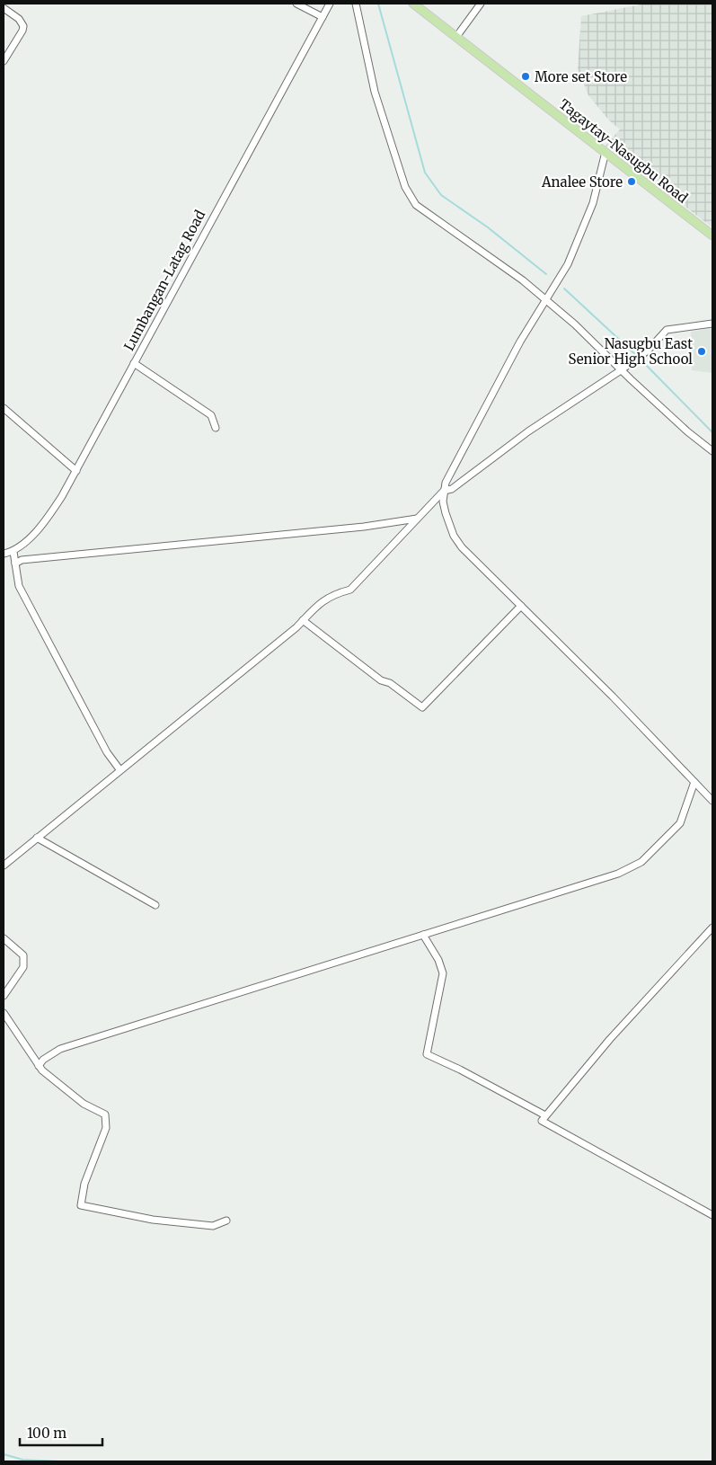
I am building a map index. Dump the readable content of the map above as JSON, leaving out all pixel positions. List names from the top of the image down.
{
  "streets": {
    "main road": ["Tagaytay-Nasugbu Road"],
    "street": ["Lumbangan-Latag Road"]
  },
  "places": ["More set Store", "Analee Store", "Nasugbu East Senior High School"],
  "scale_bar": "100 m"
}
